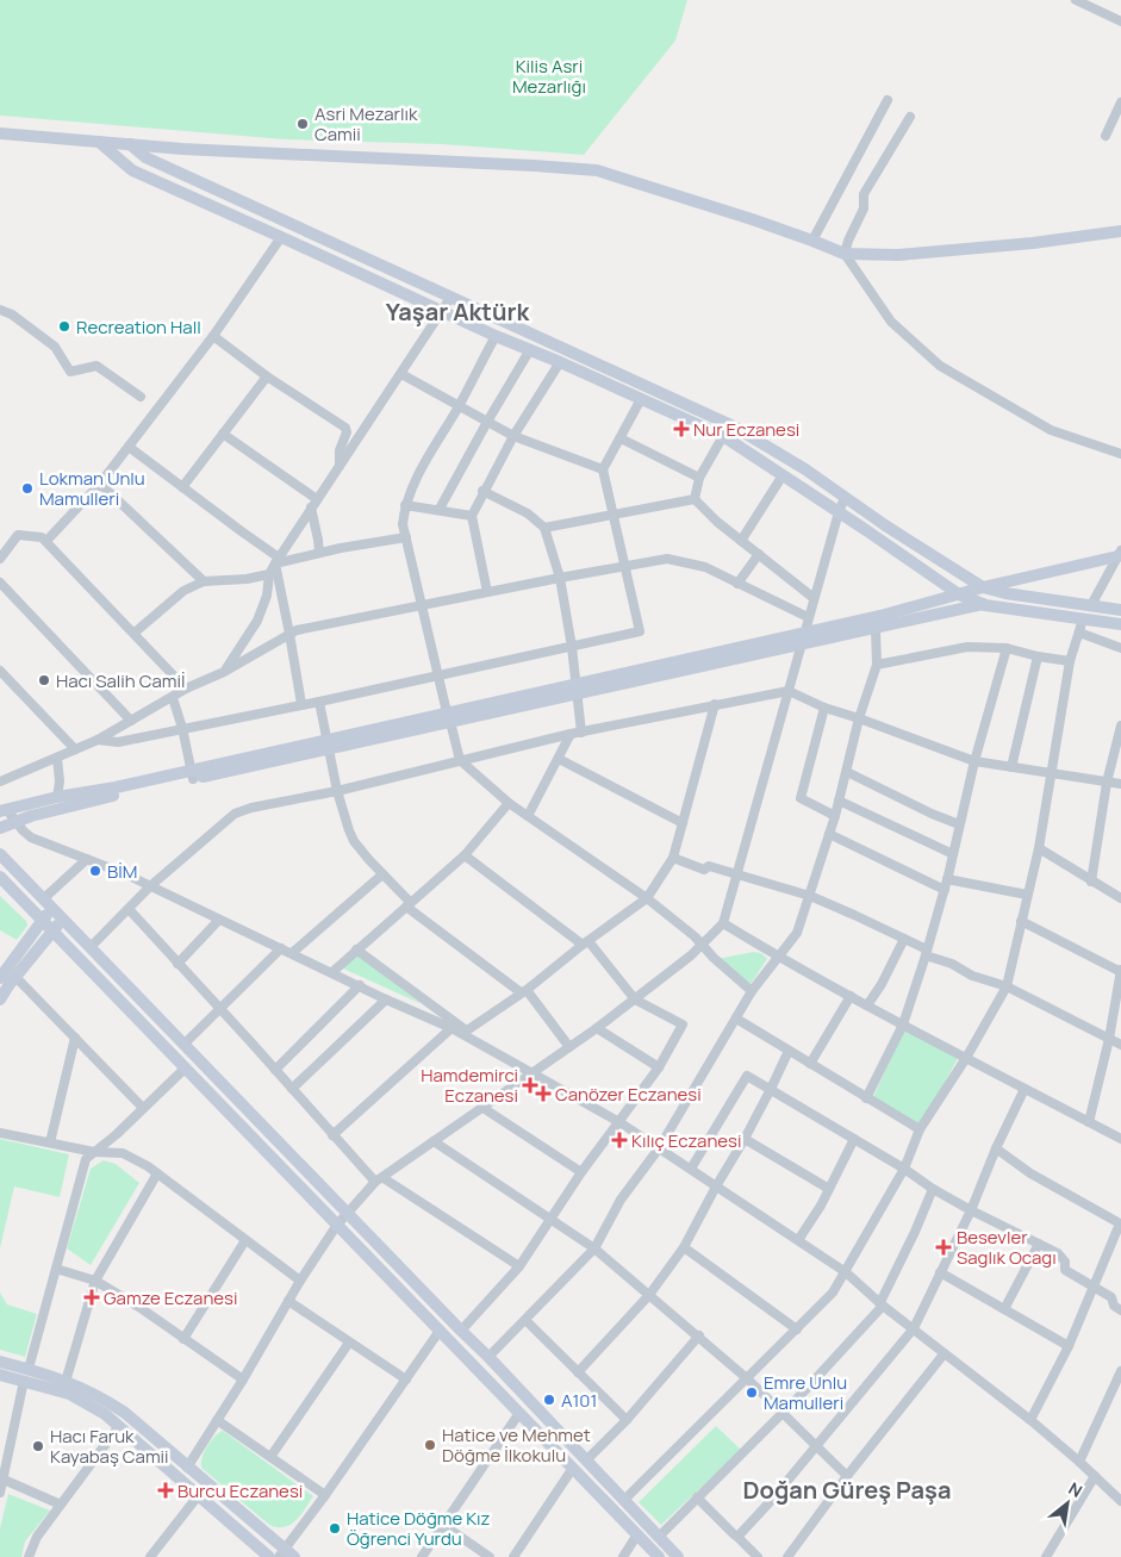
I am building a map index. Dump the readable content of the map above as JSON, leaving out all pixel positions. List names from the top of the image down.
{
  "districts": ["Yaşar Aktürk", "Doğan Güreş Paşa"],
  "parks": ["Kilis Asri Mezarlığı"],
  "places": {
    "other": [
      "Asri Mezarlık Camii",
      "Recreation Hall",
      "Lokman Unlu Mamulleri",
      "Hacı Salih Camiİ",
      "BİM",
      "Emre Unlu Mamulleri",
      "A101",
      "Hatice ve Mehmet Döğme İlkokulu",
      "Hacı Faruk Kayabaş Camii",
      "Hatice Döğme Kız Öğrenci Yurdu"
    ],
    "health": [
      "Nur Eczanesi",
      "Hamdemirci Eczanesi",
      "Canözer Eczanesi",
      "Kılıç Eczanesi",
      "Besevler Saglık Ocagı",
      "Gamze Eczanesi",
      "Burcu Eczanesi"
    ]
  },
  "north": "top right"
}
